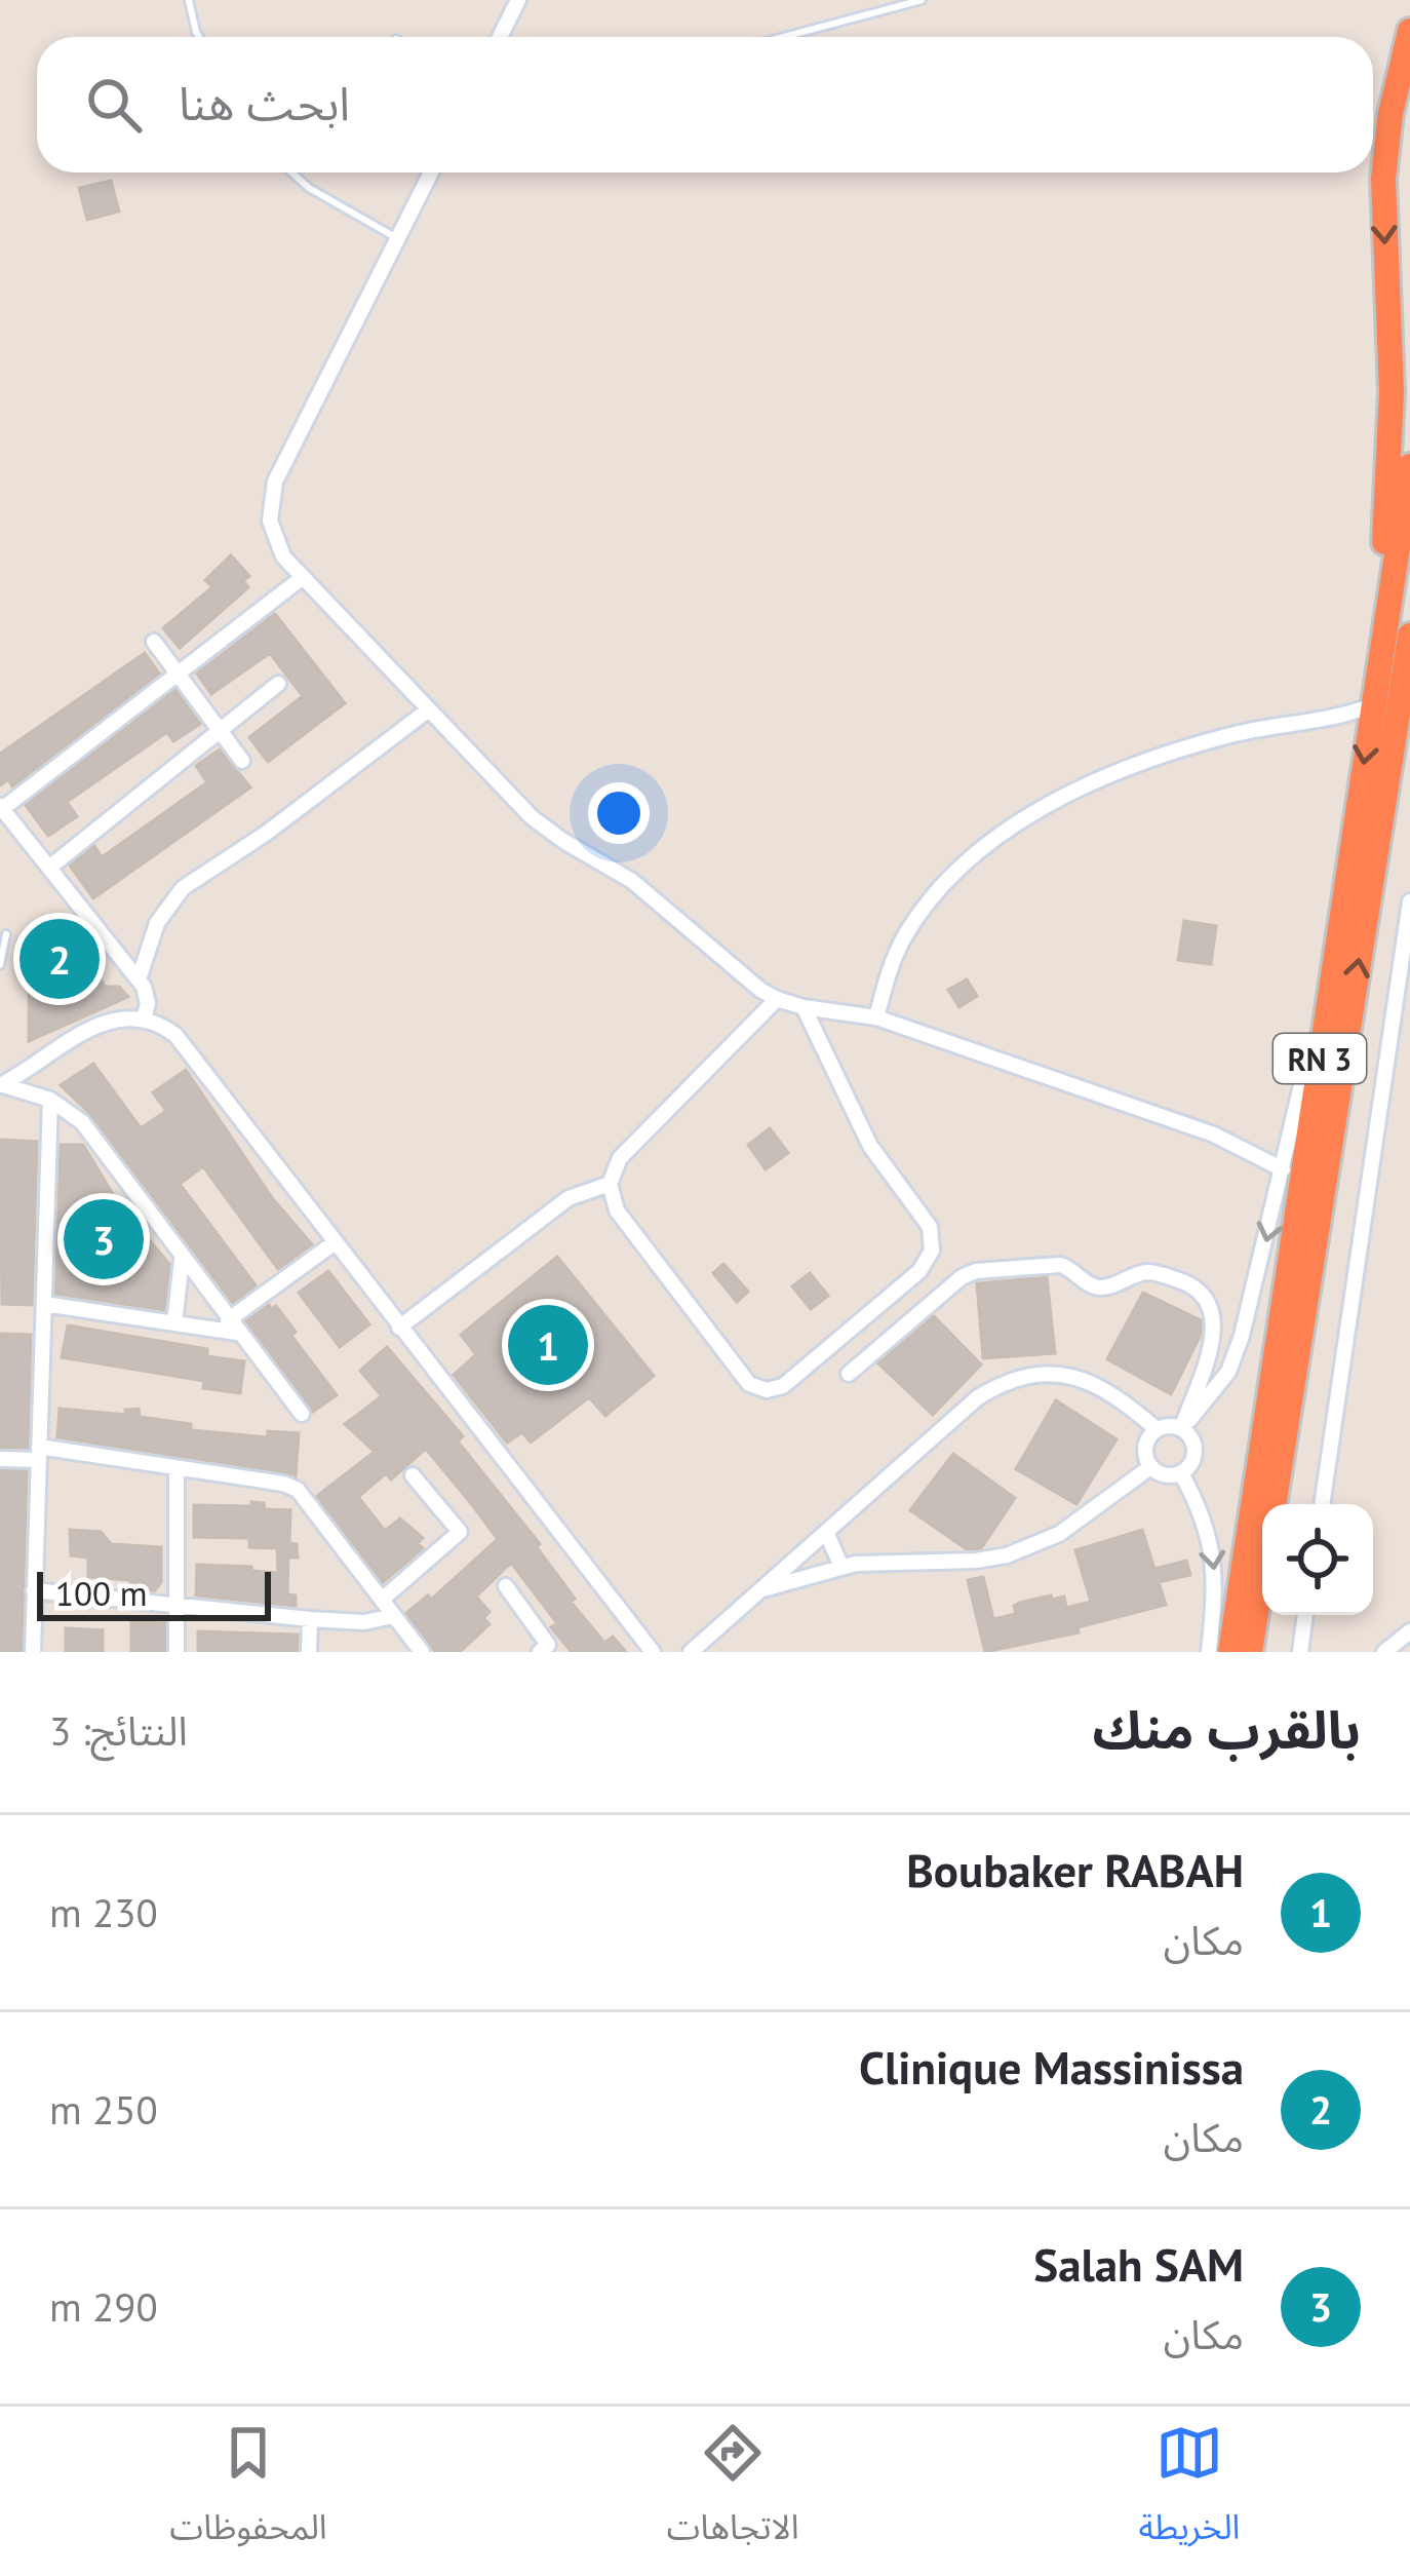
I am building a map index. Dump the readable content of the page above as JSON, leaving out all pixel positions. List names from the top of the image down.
{
  "streets": {
    "highway": ["RN 3"]
  },
  "scale_bar": "100 m",
  "page": {
    "search": "ابحث هنا",
    "pins": ["2", "3", "1"],
    "scale": "100 m",
    "heading": ["بالقرب منك", "النتائج: 3"],
    "list": [
      {
        "mark": "1",
        "name": "Boubaker RABAH",
        "note": "مكان",
        "value": "230 m"
      },
      {
        "mark": "2",
        "name": "Clinique Massinissa",
        "note": "مكان",
        "value": "250 m"
      },
      {
        "mark": "3",
        "name": "Salah SAM",
        "note": "مكان",
        "value": "290 m"
      }
    ],
    "nav": ["الخريطة", "الاتجاهات", "المحفوظات"]
  }
}
